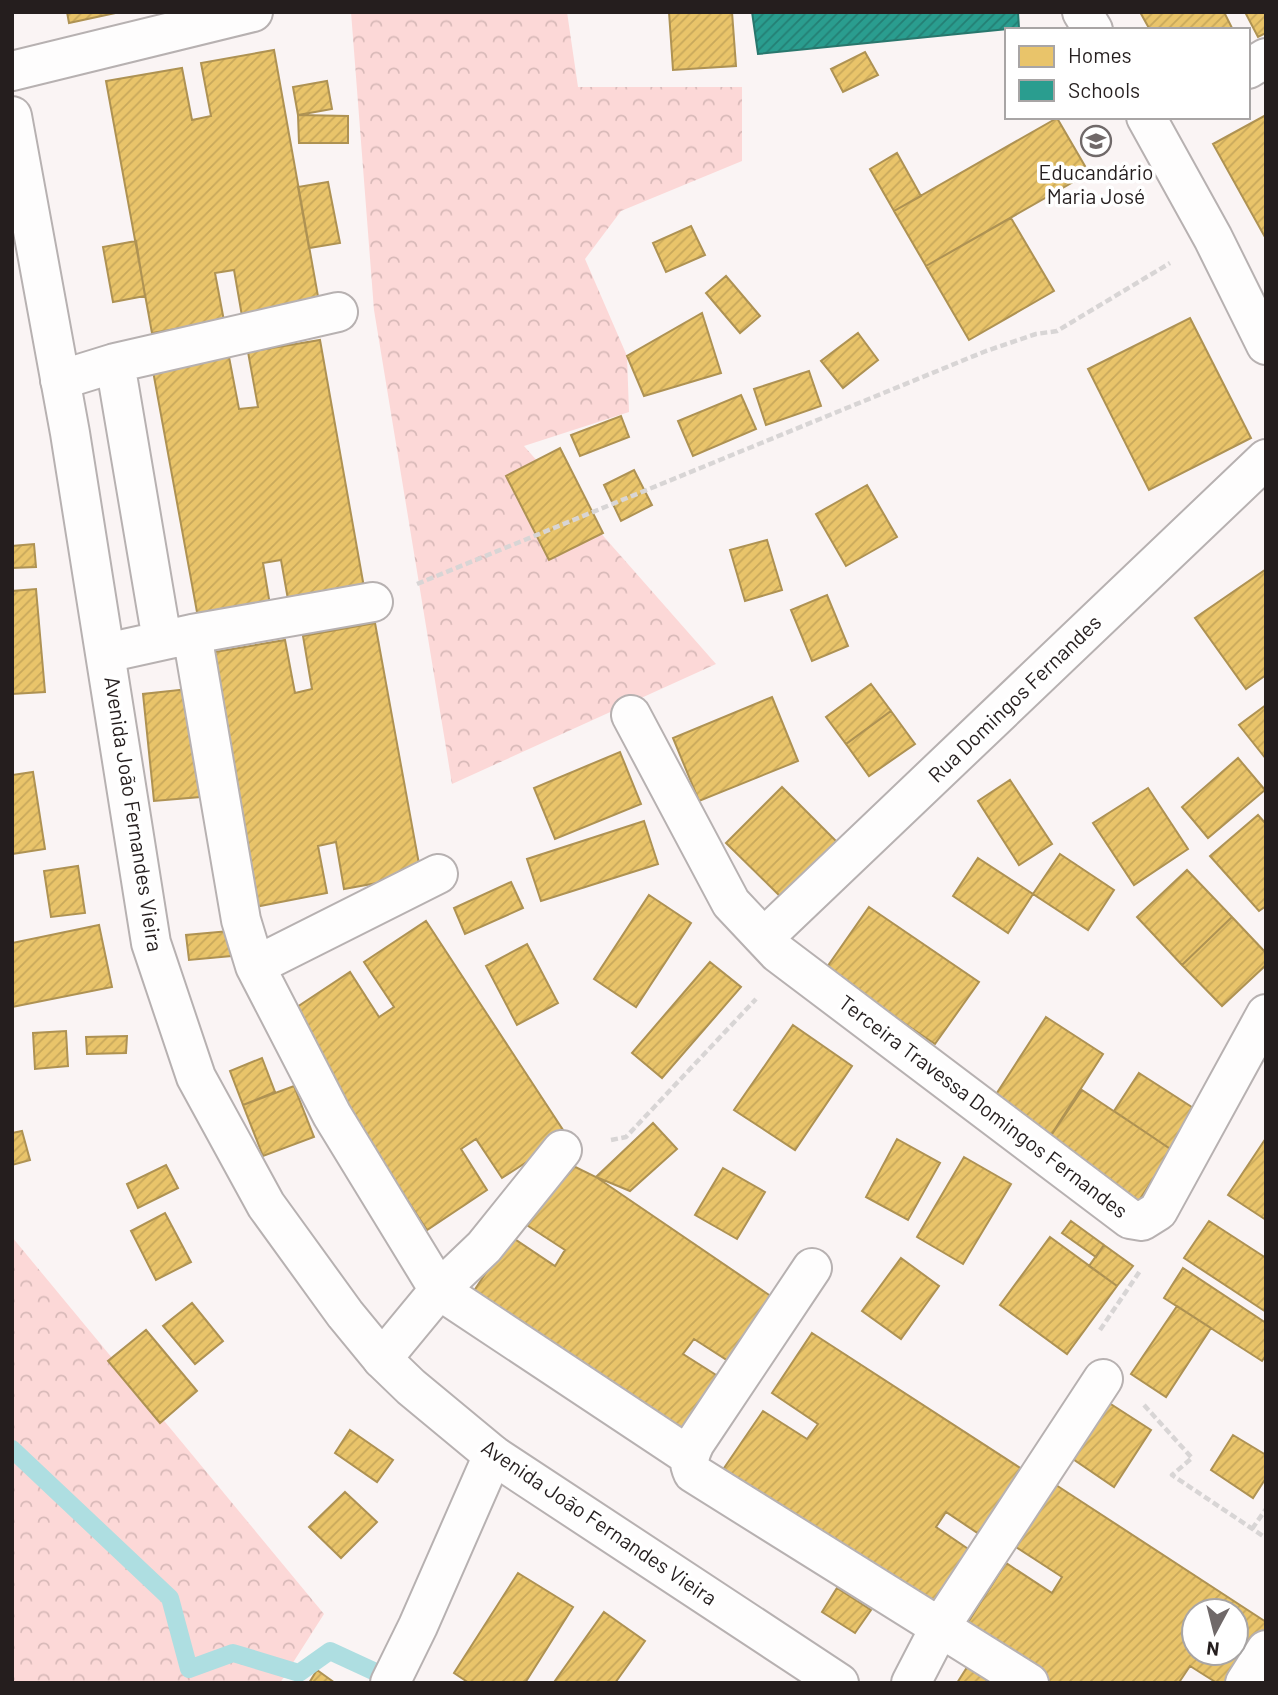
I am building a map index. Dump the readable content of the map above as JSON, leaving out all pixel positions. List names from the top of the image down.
{
  "streets": {
    "street": ["Rua Domingos Fernandes", "Avenida João Fernandes Vieira", "Terceira Travessa Domingos Fernandes"]
  },
  "crossings": [
    ["Rua Domingos Fernandes", "Terceira Travessa Domingos Fernandes"]
  ],
  "places": {
    "school or university": ["Educandário Maria José"]
  },
  "legend": ["Homes", "Schools"],
  "north": "bottom"
}
